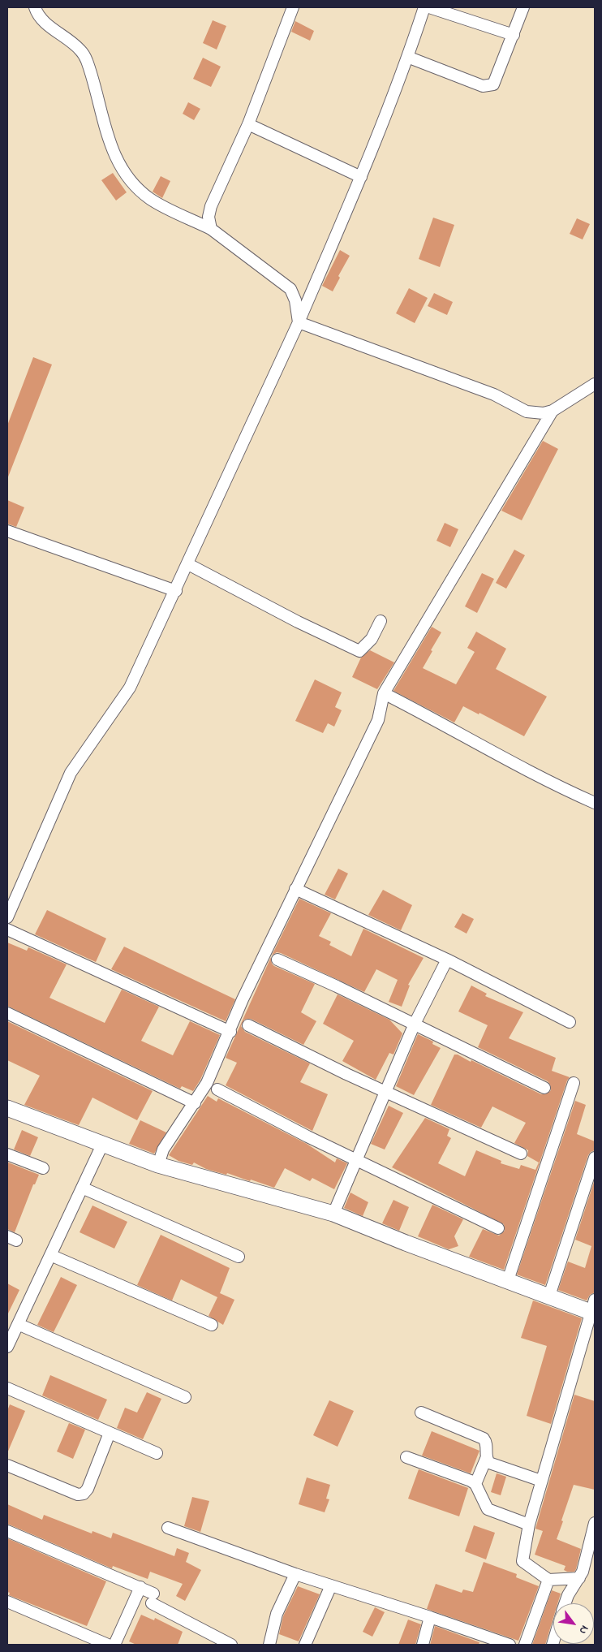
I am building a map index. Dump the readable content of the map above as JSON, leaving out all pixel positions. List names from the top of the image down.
{
  "north": "bottom right"
}
